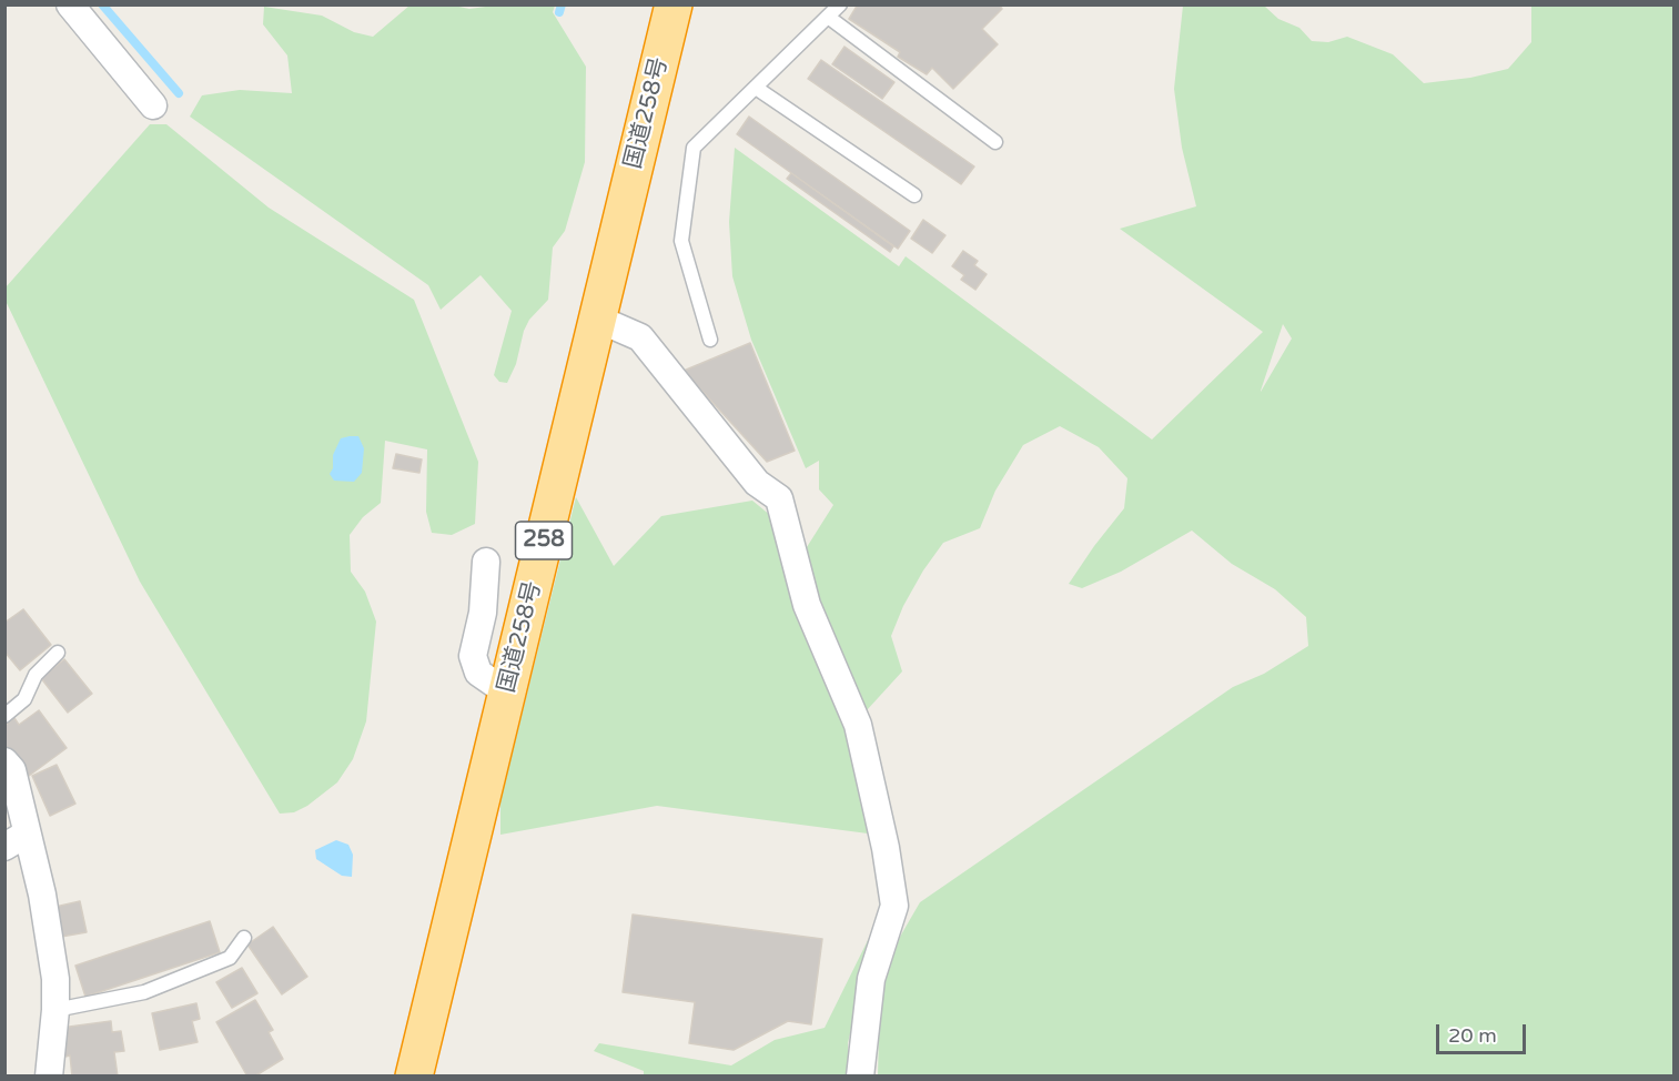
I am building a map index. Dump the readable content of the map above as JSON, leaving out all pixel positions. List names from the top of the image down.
{
  "streets": {
    "highway": ["国道258号", "258"]
  },
  "scale_bar": "20 m"
}
